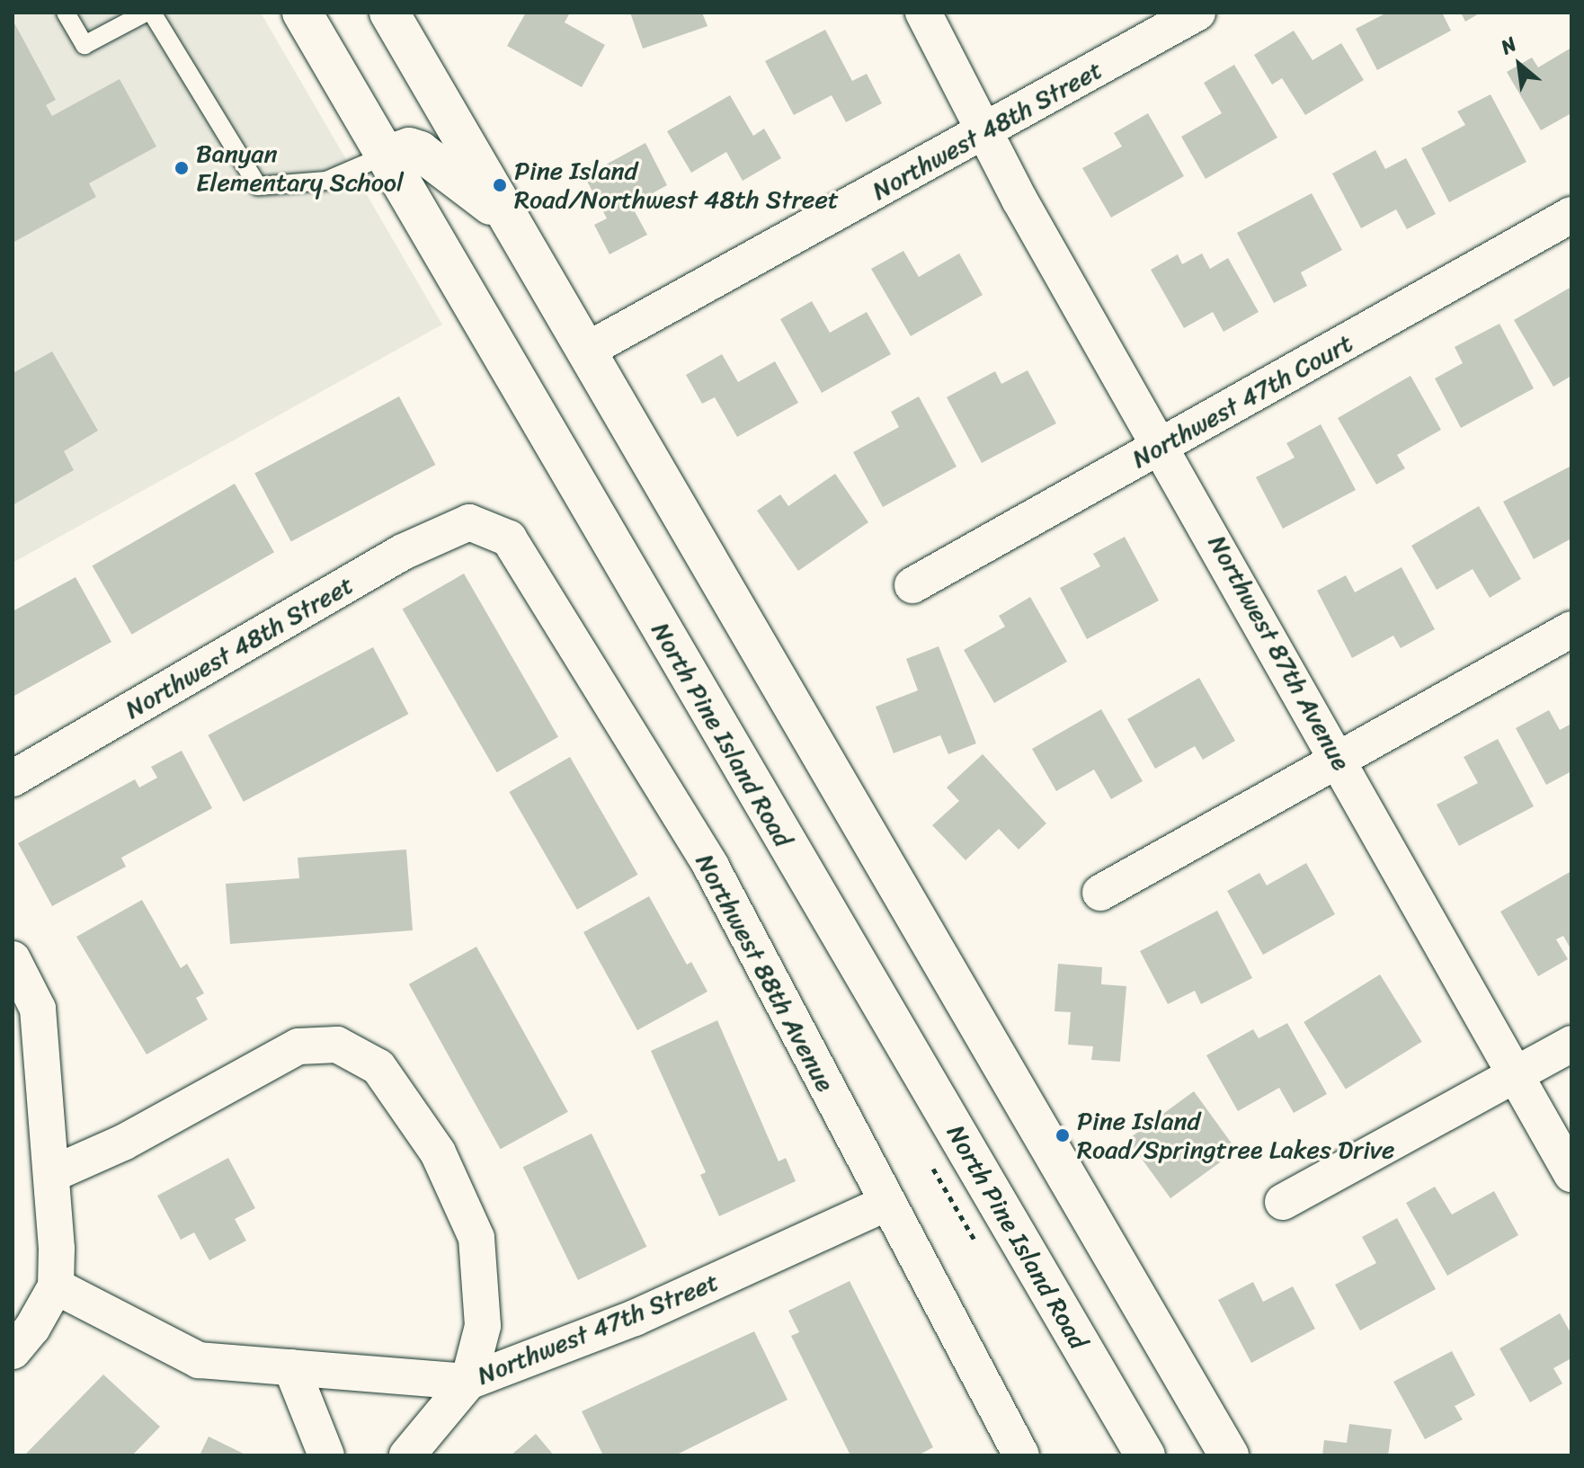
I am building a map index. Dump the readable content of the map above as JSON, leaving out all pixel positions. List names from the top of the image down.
{
  "streets": {
    "main road": ["North Pine Island Road"],
    "street": [
      "Northwest 48th Street",
      "Northwest 47th Court",
      "Northwest 87th Avenue",
      "Northwest 88th Avenue",
      "Northwest 47th Street"
    ]
  },
  "crossings": [
    ["Northwest 48th Street", "Northwest 87th Avenue"],
    ["Northwest 48th Street", "Northwest 88th Avenue"],
    ["Northwest 47th Court", "Northwest 87th Avenue"],
    ["Northwest 88th Avenue", "Northwest 47th Street"]
  ],
  "places": ["Banyan Elementary School", "Pine Island Road/Northwest 48th Street", "Pine Island Road/Springtree Lakes Drive"],
  "north": "top left"
}
